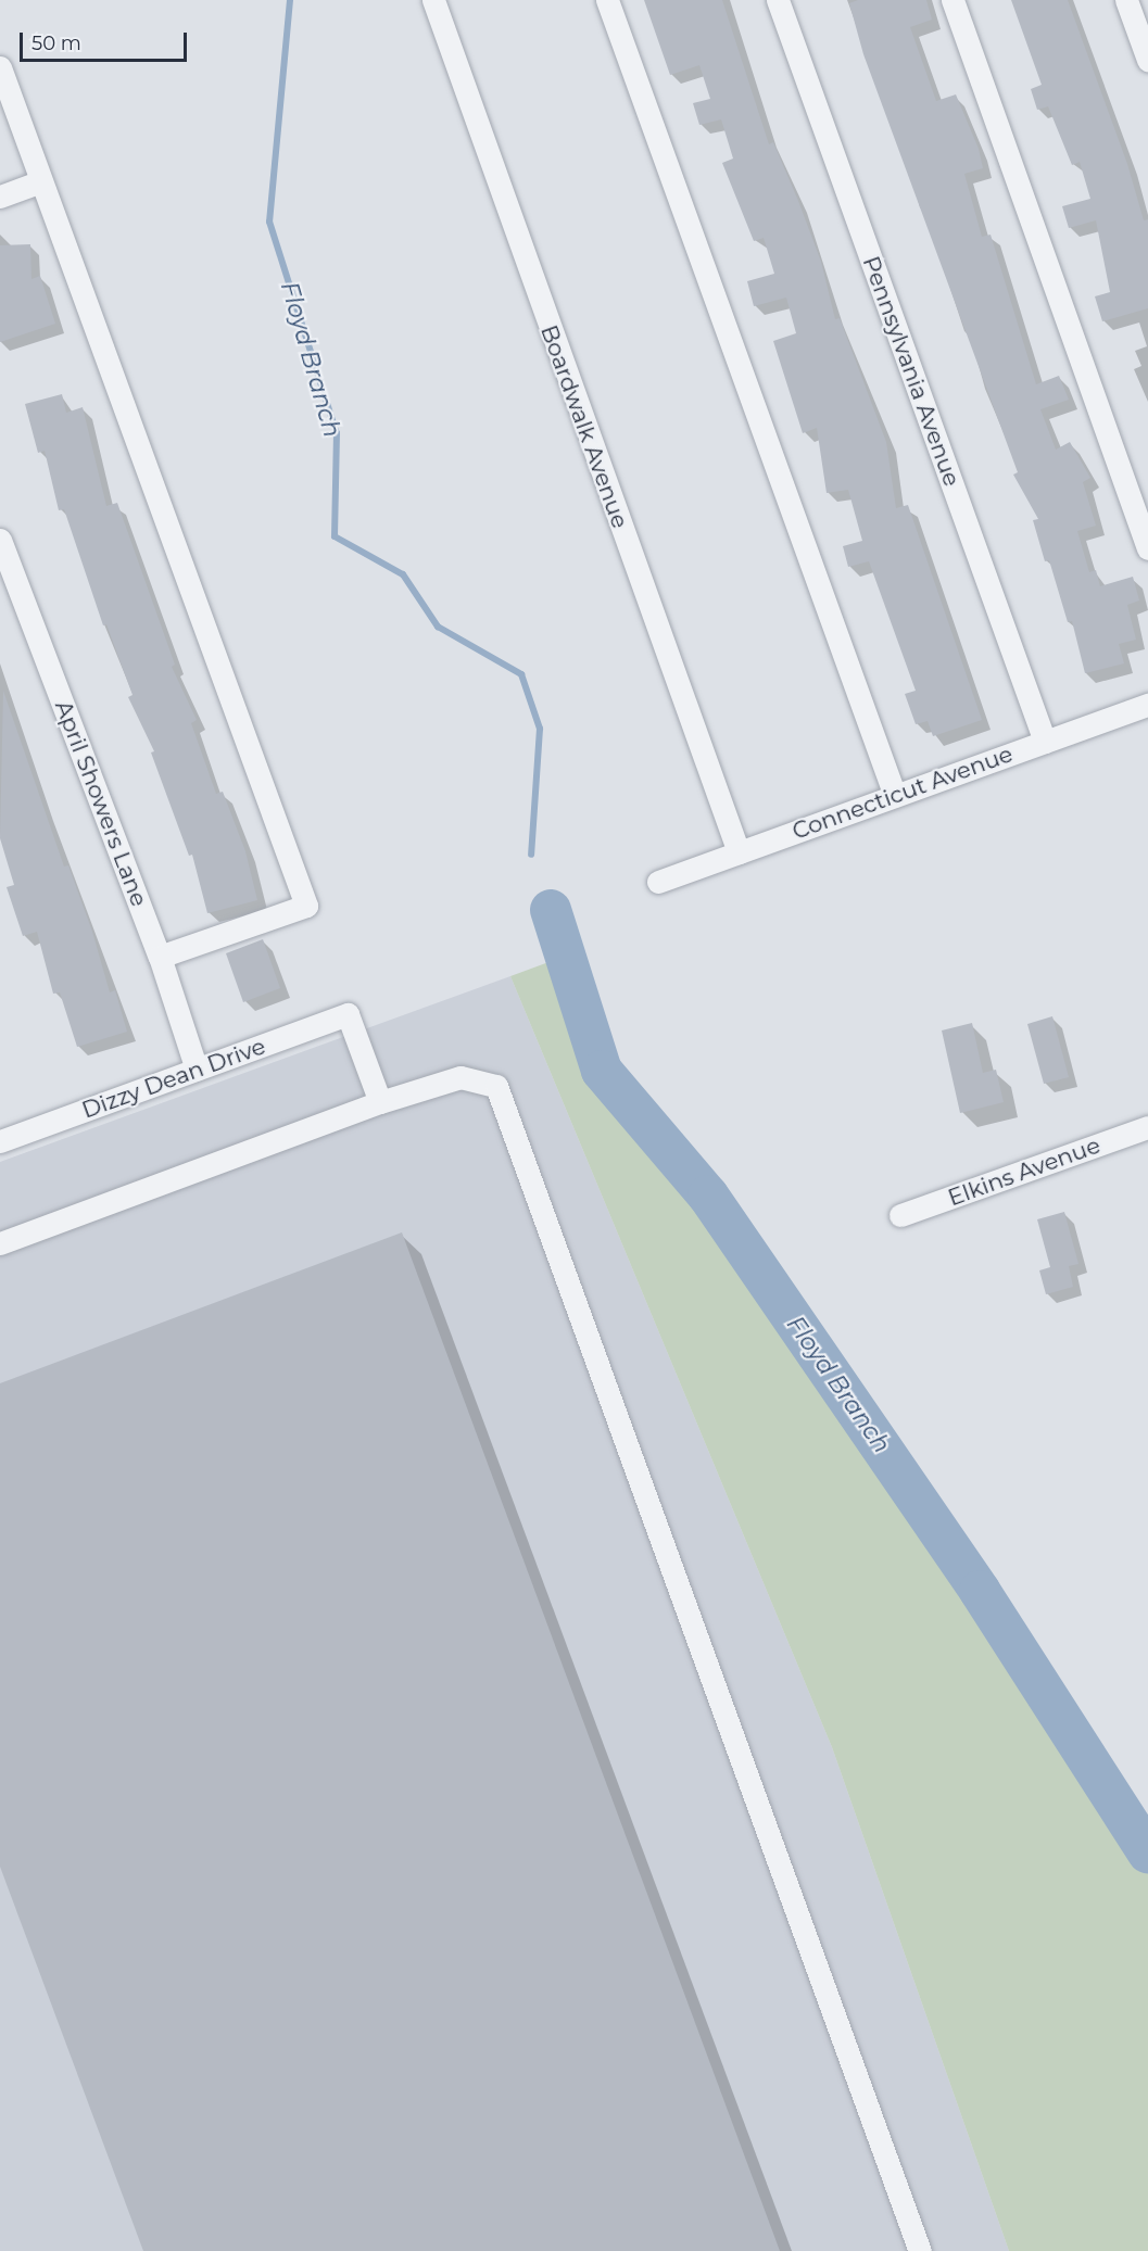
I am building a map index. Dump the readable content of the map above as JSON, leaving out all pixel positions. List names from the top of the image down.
{
  "streets": {
    "street": [
      "Pennsylvania Avenue",
      "Boardwalk Avenue",
      "Connecticut Avenue",
      "April Showers Lane",
      "Dizzy Dean Drive",
      "Elkins Avenue"
    ]
  },
  "crossings": [
    ["Pennsylvania Avenue", "Connecticut Avenue"],
    ["Boardwalk Avenue", "Connecticut Avenue"],
    ["April Showers Lane", "Dizzy Dean Drive"]
  ],
  "water": ["Floyd Branch"],
  "scale_bar": "50 m"
}
